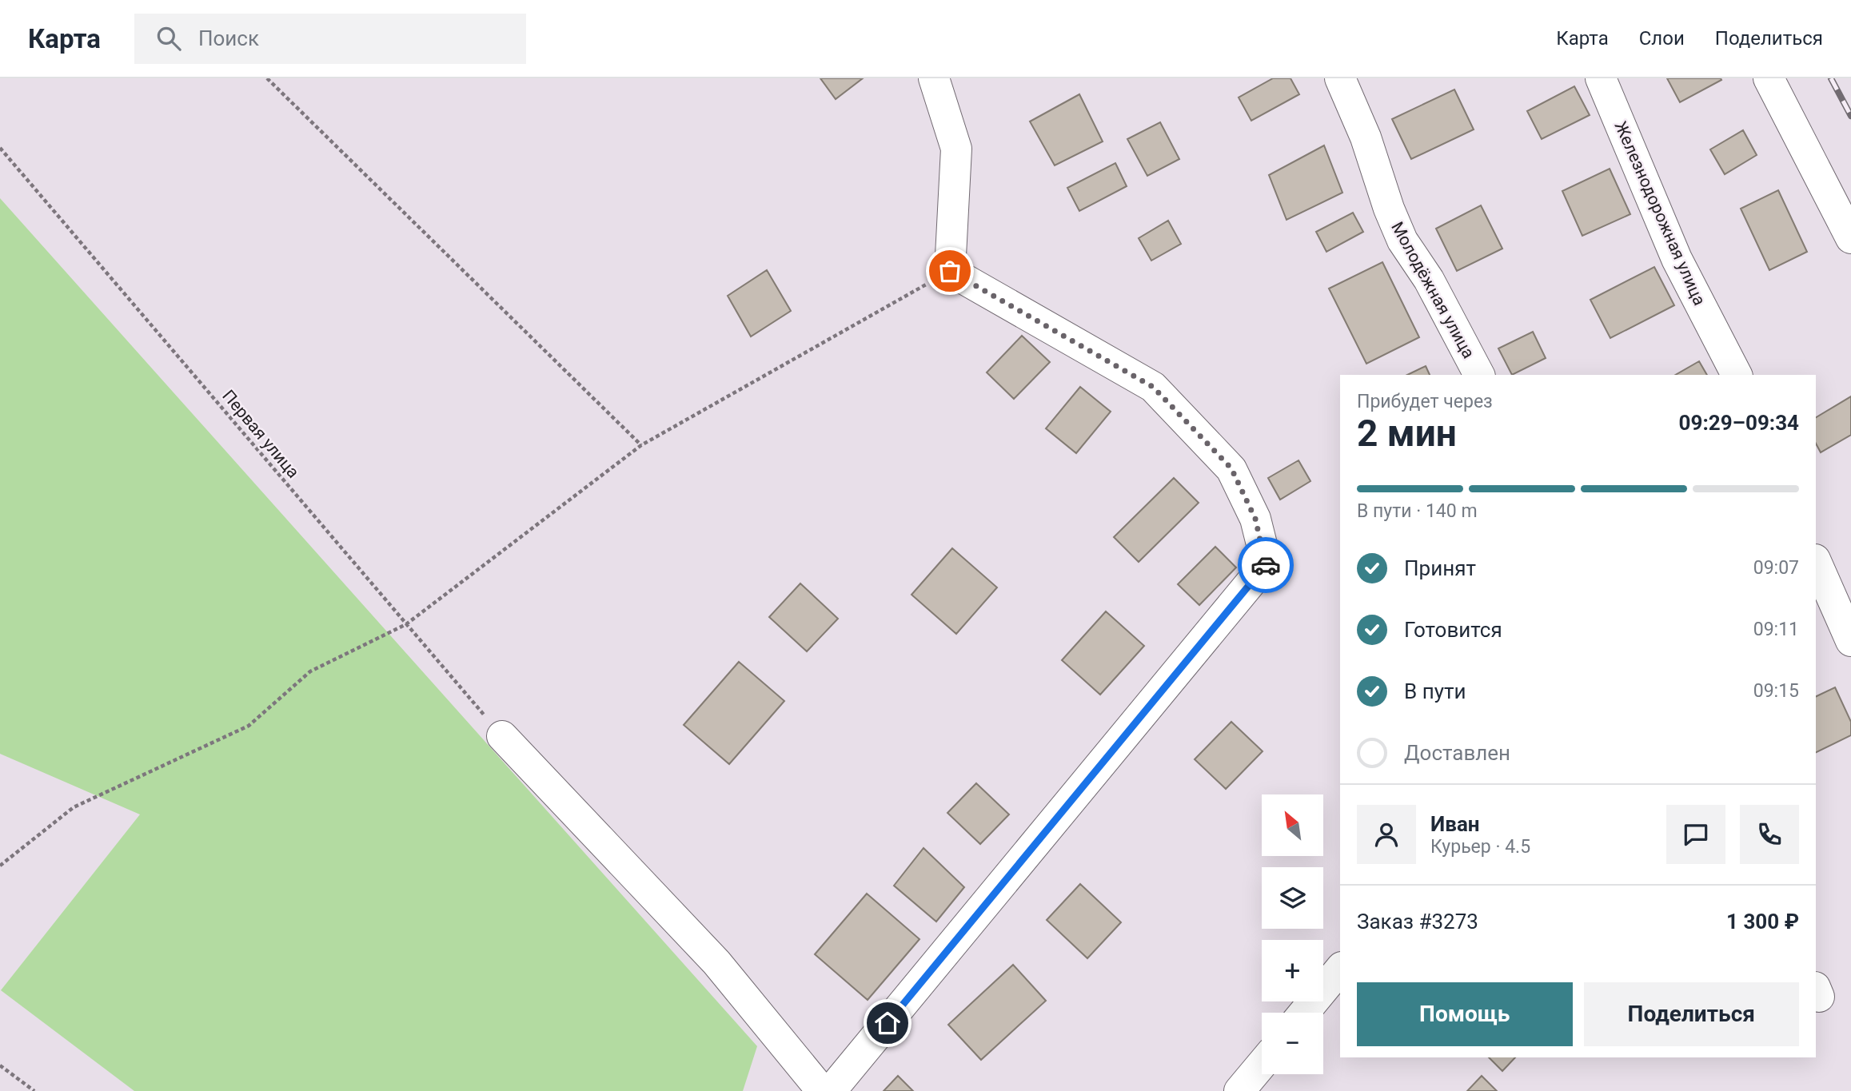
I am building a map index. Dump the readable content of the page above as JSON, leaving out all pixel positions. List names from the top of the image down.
{
  "streets": {
    "street": ["Железнодорожная улица", "Молодёжная улица"],
    "path": ["Первая улица"]
  },
  "north": "top left",
  "page": {
    "header": "Карта",
    "search": "Поиск",
    "nav": ["Карта", "Слои", "Поделиться"],
    "heading": ["2 мин", "Прибудет через", "09:29–09:34"],
    "panel": [
      "Иван",
      "Курьер · 4.5",
      "Заказ #3273",
      "1 300 ₽"
    ],
    "bar": "В пути · 140 m",
    "list": [
      ["Принят", "09:07"],
      ["Готовится", "09:11"],
      ["В пути", "09:15"],
      "Доставлен"
    ],
    "map_buttons": ["+", "−"],
    "buttons": ["Помощь", "Поделиться"]
  }
}
